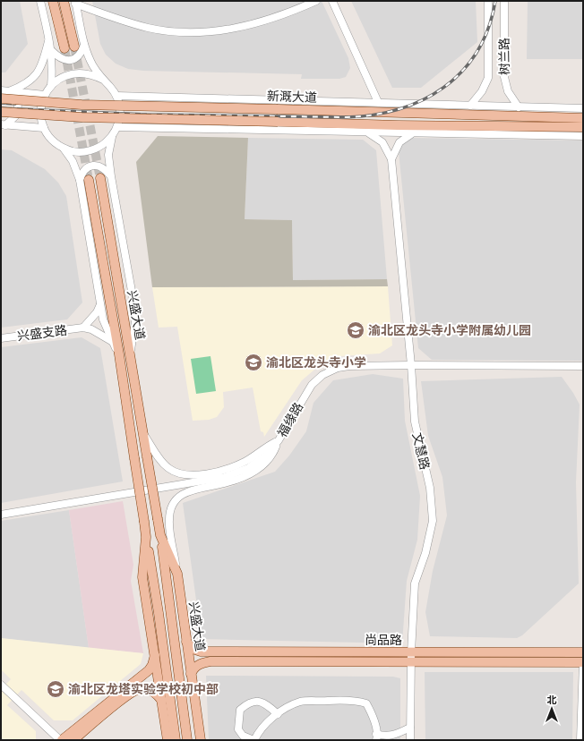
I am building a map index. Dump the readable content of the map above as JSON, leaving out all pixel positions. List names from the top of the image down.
{
  "streets": {
    "main road": ["新溉大道", "兴盛大道", "尚品路"],
    "street": [
      "树兰路",
      "兴盛支路",
      "福缘路",
      "文慧路"
    ]
  },
  "crossings": [
    ["树兰路", "新溉大道"],
    ["兴盛大道", "尚品路"],
    ["福缘路", "文慧路"],
    ["文慧路", "尚品路"]
  ],
  "places": {
    "school or university": ["渝北区龙头寺小学附属幼儿园", "渝北区龙头寺小学", "渝北区龙塔实验学校初中部"]
  },
  "north": "top"
}
